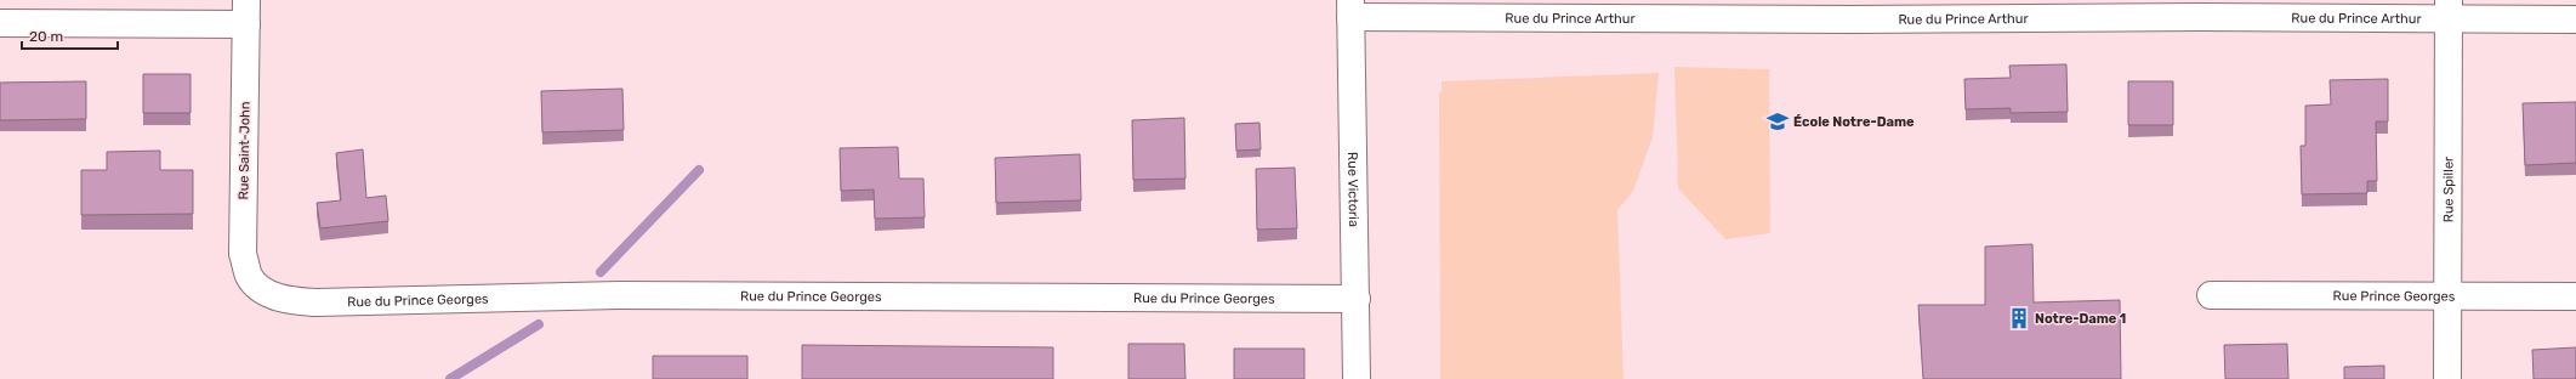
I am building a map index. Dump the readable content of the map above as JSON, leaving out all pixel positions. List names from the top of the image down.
{
  "streets": {
    "street": [
      "Rue du Prince Arthur",
      "Rue Saint-John",
      "Rue Victoria",
      "Rue Spiller",
      "Rue du Prince Georges",
      "Rue Prince Georges"
    ]
  },
  "crossings": [
    ["Rue du Prince Arthur", "Rue Victoria"],
    ["Rue du Prince Arthur", "Rue Spiller"],
    ["Rue Saint-John", "Rue du Prince Georges"],
    ["Rue Victoria", "Rue du Prince Georges"],
    ["Rue Spiller", "Rue Prince Georges"]
  ],
  "places": {
    "school or university": ["École Notre-Dame"],
    "building": ["Notre-Dame 1"]
  },
  "scale_bar": "20 m"
}
